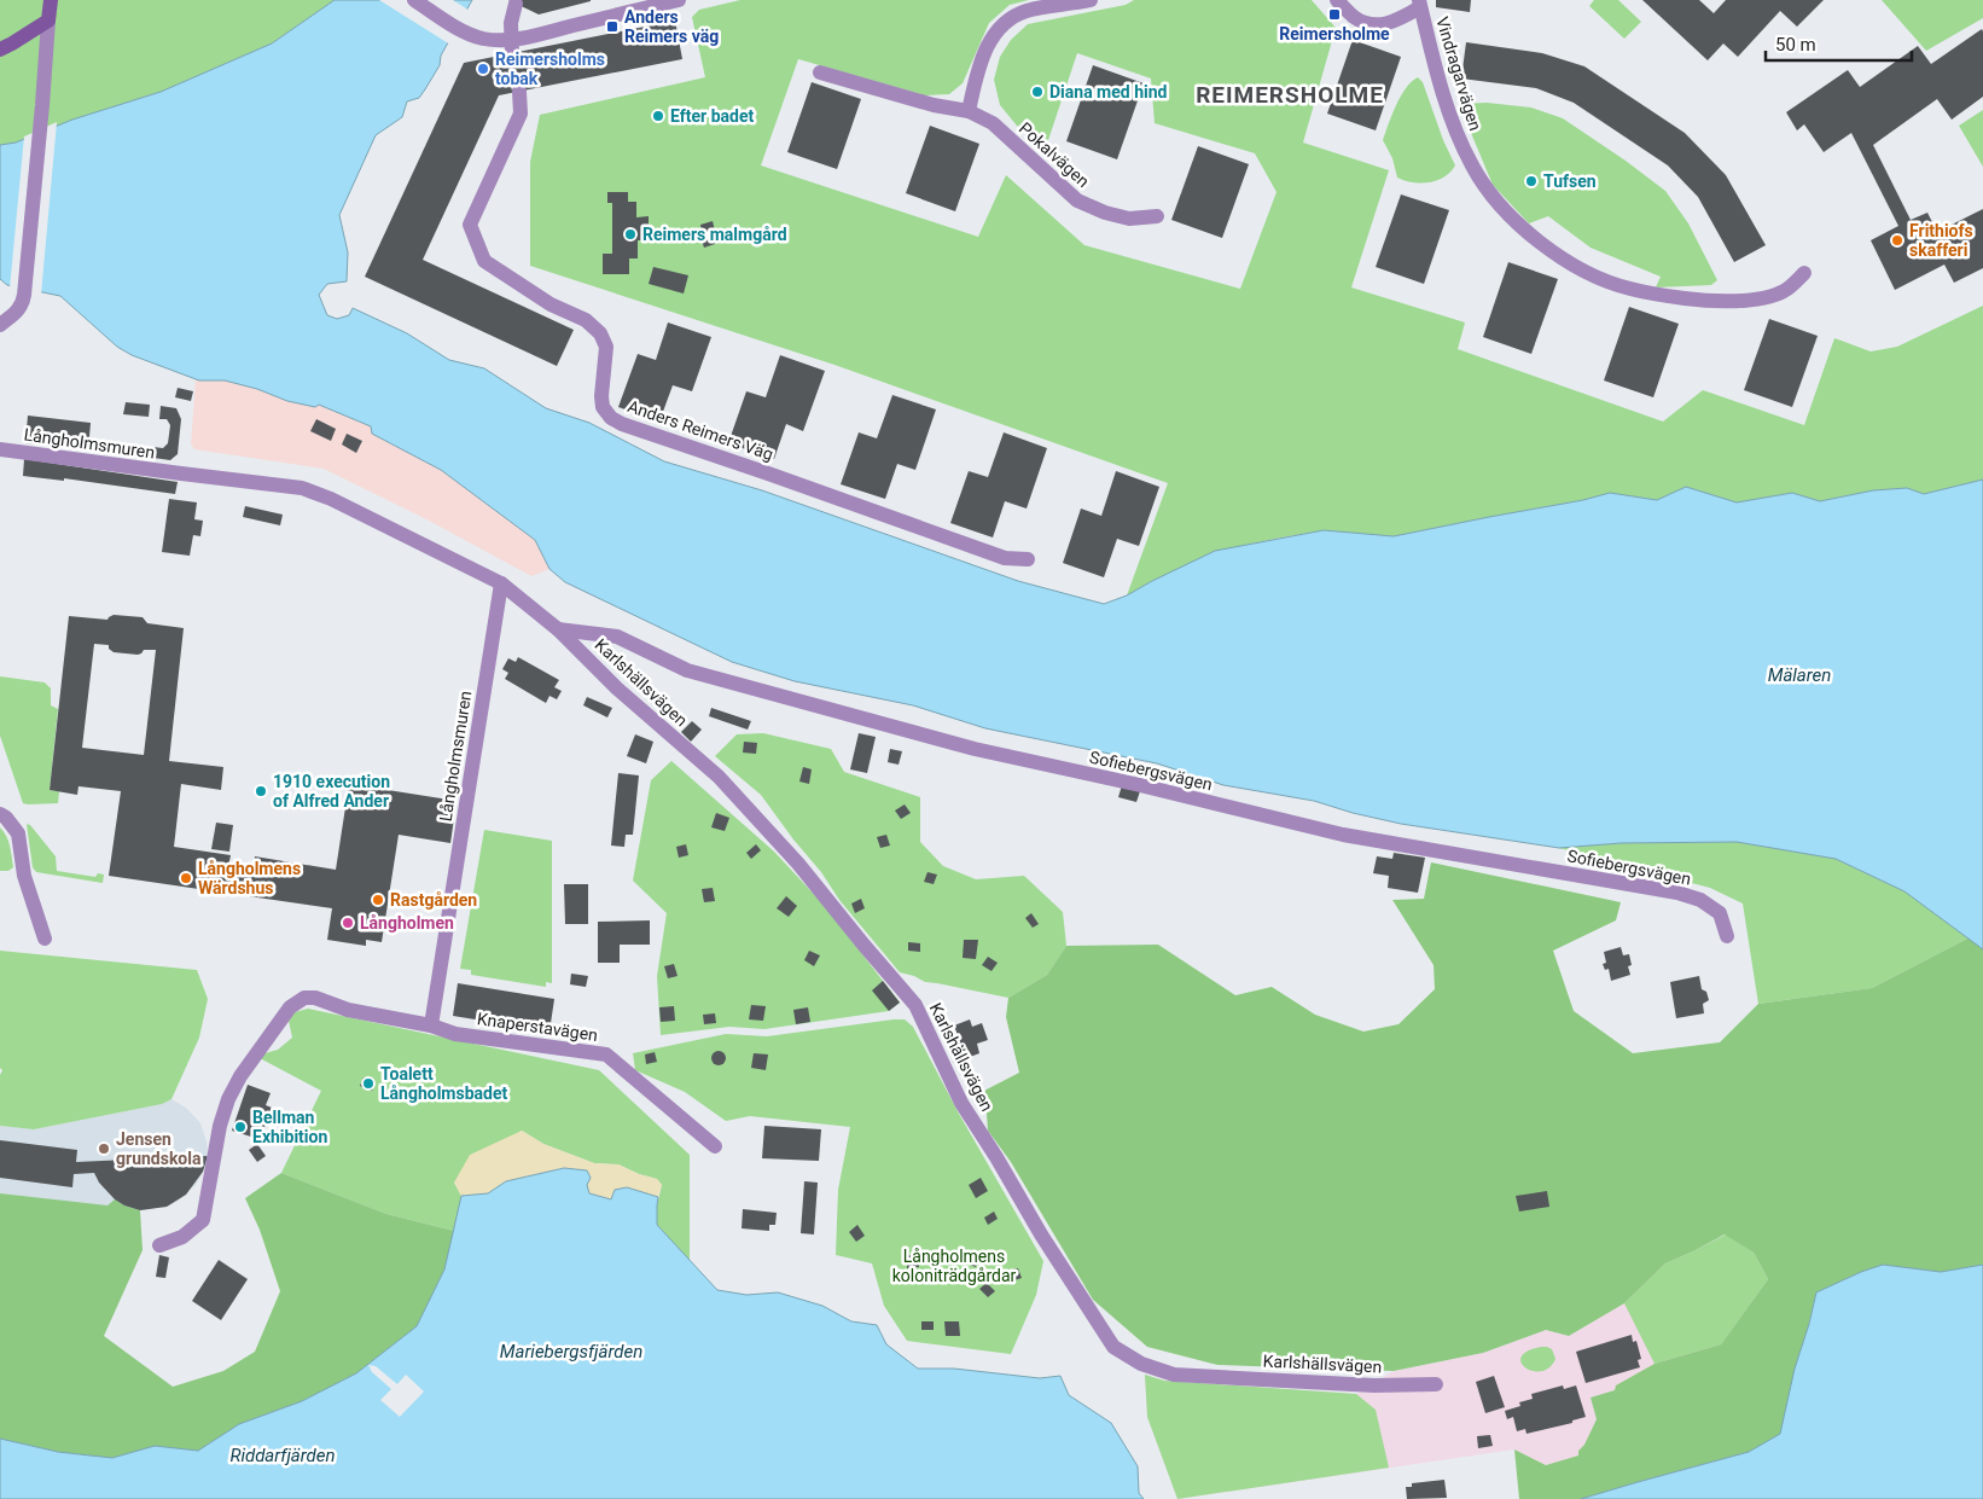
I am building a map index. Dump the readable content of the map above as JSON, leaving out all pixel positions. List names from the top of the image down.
{
  "streets": {
    "street": [
      "Vindragarvägen",
      "Pokalvägen",
      "Anders Reimers Väg",
      "Långholmsmuren",
      "Karlshällsvägen",
      "Sofiebergsvägen",
      "Knaperstavägen"
    ]
  },
  "crossings": [
    ["Långholmsmuren", "Karlshällsvägen"],
    ["Långholmsmuren", "Knaperstavägen"],
    ["Karlshällsvägen", "Sofiebergsvägen"]
  ],
  "districts": ["REIMERSHOLME"],
  "water": ["Mälaren", "Mariebergsfjärden", "Riddarfjärden"],
  "parks": ["Långholmens koloniträdgårdar"],
  "places": {
    "transit": ["Reimersholme", "Anders Reimers väg"],
    "other": [
      "Reimersholms tobak",
      "Diana med hind",
      "Efter badet",
      "Tufsen",
      "Reimers malmgård",
      "Frithiofs skafferi",
      "1910 execution of Alfred Ander",
      "Långholmens Wärdshus",
      "Rastgården",
      "Långholmen",
      "Toalett Långholmsbadet",
      "Bellman Exhibition",
      "Jensen grundskola"
    ]
  },
  "scale_bar": "50 m"
}
